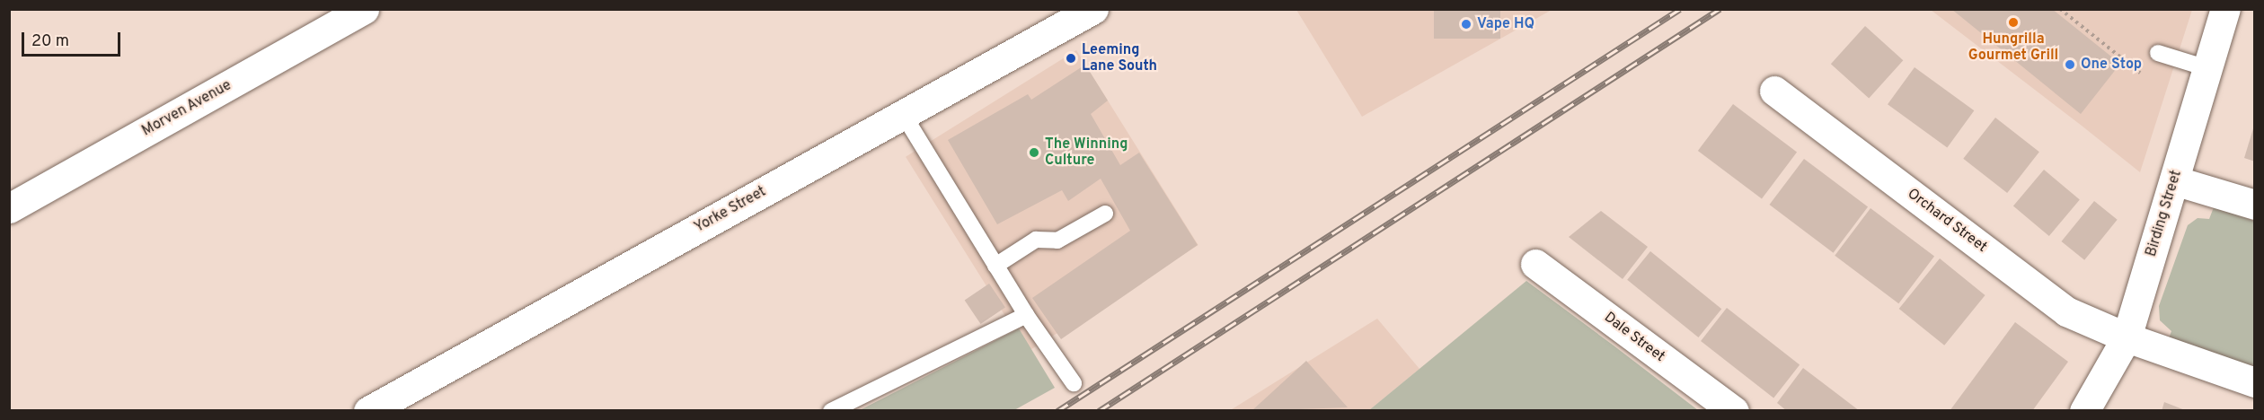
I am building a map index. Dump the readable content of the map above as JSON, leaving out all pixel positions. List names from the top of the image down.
{
  "streets": {
    "street": [
      "Morven Avenue",
      "Yorke Street",
      "Birding Street",
      "Orchard Street",
      "Dale Street"
    ]
  },
  "crossings": [
    ["Birding Street", "Orchard Street"]
  ],
  "places": [
    "Hungrilla Gourmet Grill",
    "Vape HQ",
    "Leeming Lane South",
    "One Stop",
    "The Winning Culture"
  ],
  "scale_bar": "20 m"
}
